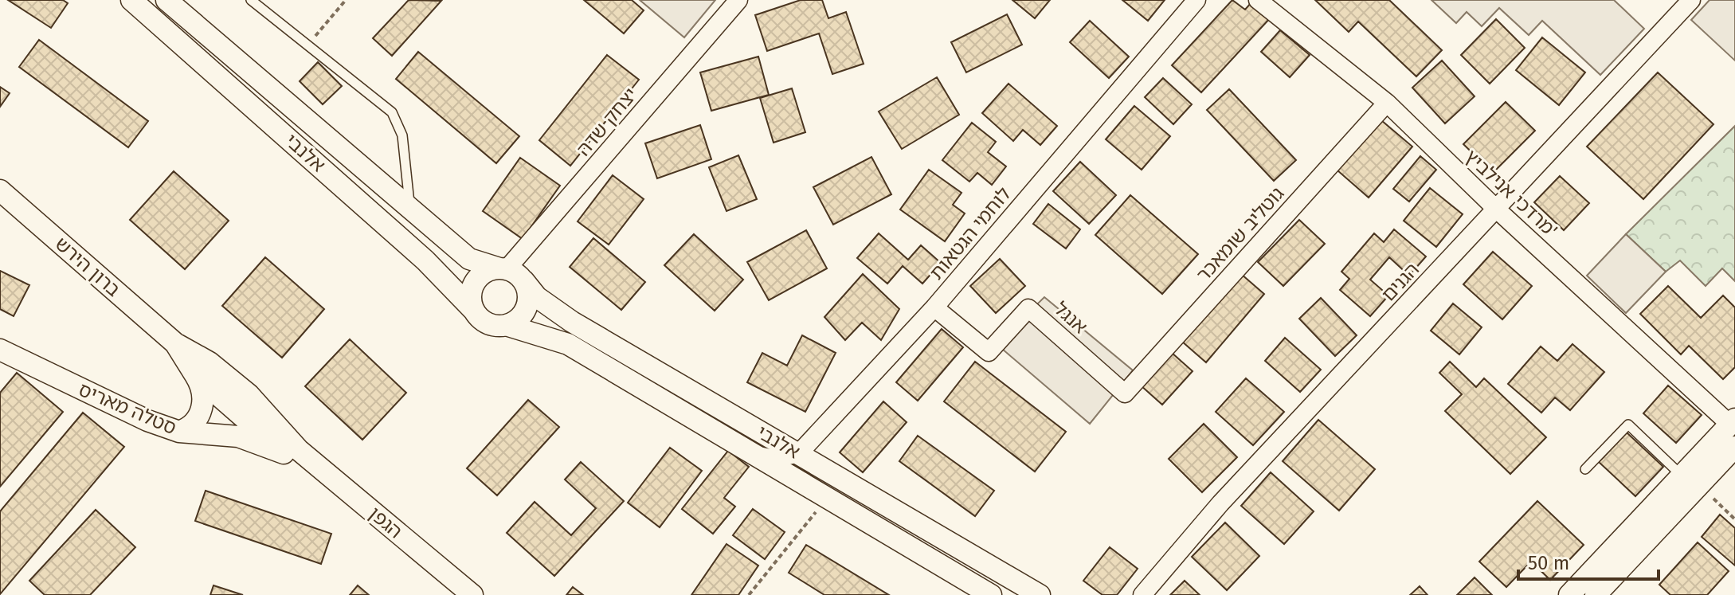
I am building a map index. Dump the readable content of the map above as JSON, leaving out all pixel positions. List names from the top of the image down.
{
  "streets": {
    "street": [
      "יצחק שדה",
      "אלנבי",
      "מרדכי אנילביץ'",
      "לוחמי הגטאות",
      "גוטליב שומאכר",
      "ברון הירש",
      "הגנים",
      "אנגל",
      "סטלה מאריס",
      "הגפן"
    ]
  },
  "crossings": [
    ["יצחק שדה", "אלנבי"],
    ["אלנבי", "לוחמי הגטאות"],
    ["מרדכי אנילביץ'", "גוטליב שומאכר"],
    ["מרדכי אנילביץ'", "הגנים"],
    ["לוחמי הגטאות", "אנגל"],
    ["גוטליב שומאכר", "אנגל"],
    ["ברון הירש", "סטלה מאריס"],
    ["ברון הירש", "הגפן"],
    ["סטלה מאריס", "הגפן"]
  ],
  "scale_bar": "50 m"
}
